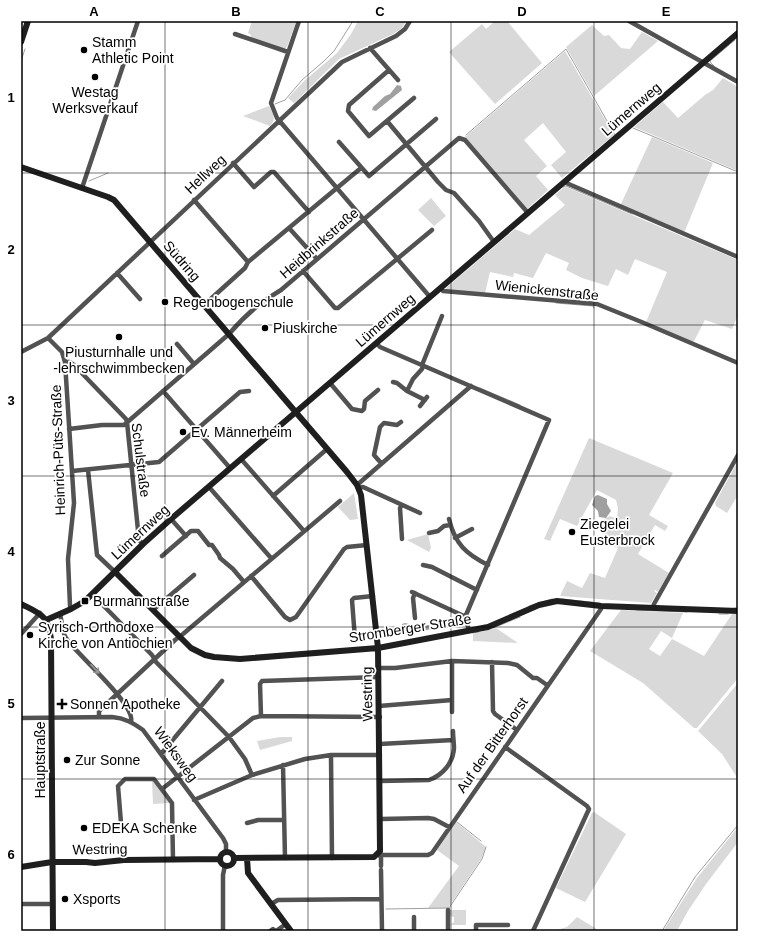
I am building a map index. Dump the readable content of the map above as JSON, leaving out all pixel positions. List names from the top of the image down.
{
  "streets": {
    "street": [
      "Lümernweg",
      "Hellweg",
      "Heidbrinkstraße",
      "Südring",
      "Wienickenstraße",
      "Heinrich-Püts-Straße",
      "Schulstraße",
      "Stromberger Straße",
      "Westring",
      "Auf der Bitterhorst",
      "Wieksweg",
      "Hauptstraße"
    ]
  },
  "crossings": [
    ["Lümernweg", "Heidbrinkstraße"],
    ["Lümernweg", "Südring"],
    ["Lümernweg", "Wienickenstraße"],
    ["Lümernweg", "Heinrich-Püts-Straße"],
    ["Lümernweg", "Schulstraße"],
    ["Lümernweg", "Stromberger Straße"],
    ["Lümernweg", "Westring"],
    ["Lümernweg", "Hauptstraße"],
    ["Hellweg", "Südring"],
    ["Hellweg", "Schulstraße"],
    ["Heidbrinkstraße", "Südring"],
    ["Heidbrinkstraße", "Schulstraße"],
    ["Südring", "Westring"],
    ["Heinrich-Püts-Straße", "Schulstraße"],
    ["Stromberger Straße", "Westring"],
    ["Stromberger Straße", "Auf der Bitterhorst"],
    ["Westring", "Auf der Bitterhorst"],
    ["Westring", "Wieksweg"],
    ["Westring", "Hauptstraße"],
    ["Wieksweg", "Hauptstraße"]
  ],
  "places": {
    "other": [
      "Stamm Athletic Point",
      "Westag Werksverkauf",
      "Regenbogenschule",
      "Piuskirche",
      "Piusturnhalle und -lehrschwimmbecken",
      "Ev. Männerheim",
      "Ziegelei Eusterbrock",
      "Syrisch-Orthodoxe Kirche von Antiochien",
      "Zur Sonne",
      "EDEKA Schenke",
      "Xsports"
    ],
    "transit": ["Burmannstraße"],
    "health": ["Sonnen Apotheke"]
  },
  "grid": {
    "columns": [
      "A",
      "B",
      "C",
      "D",
      "E"
    ],
    "rows": [
      "1",
      "2",
      "3",
      "4",
      "5",
      "6"
    ]
  }
}
